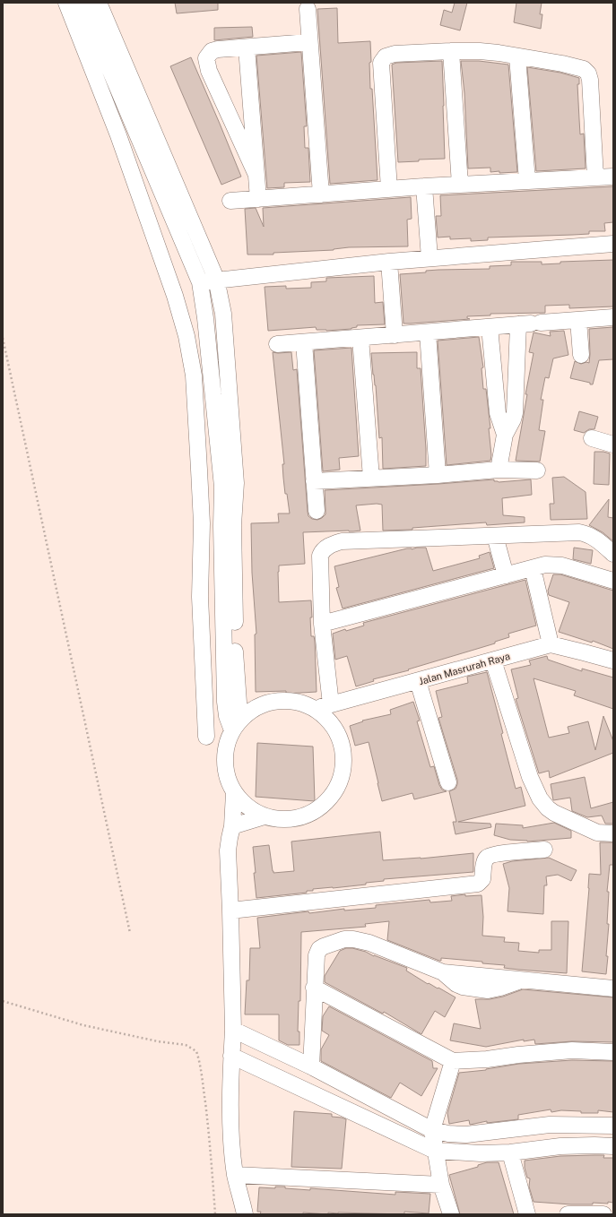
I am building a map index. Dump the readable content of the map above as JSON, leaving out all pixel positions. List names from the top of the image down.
{
  "streets": {
    "street": ["Jalan Masrurah Raya"]
  }
}
